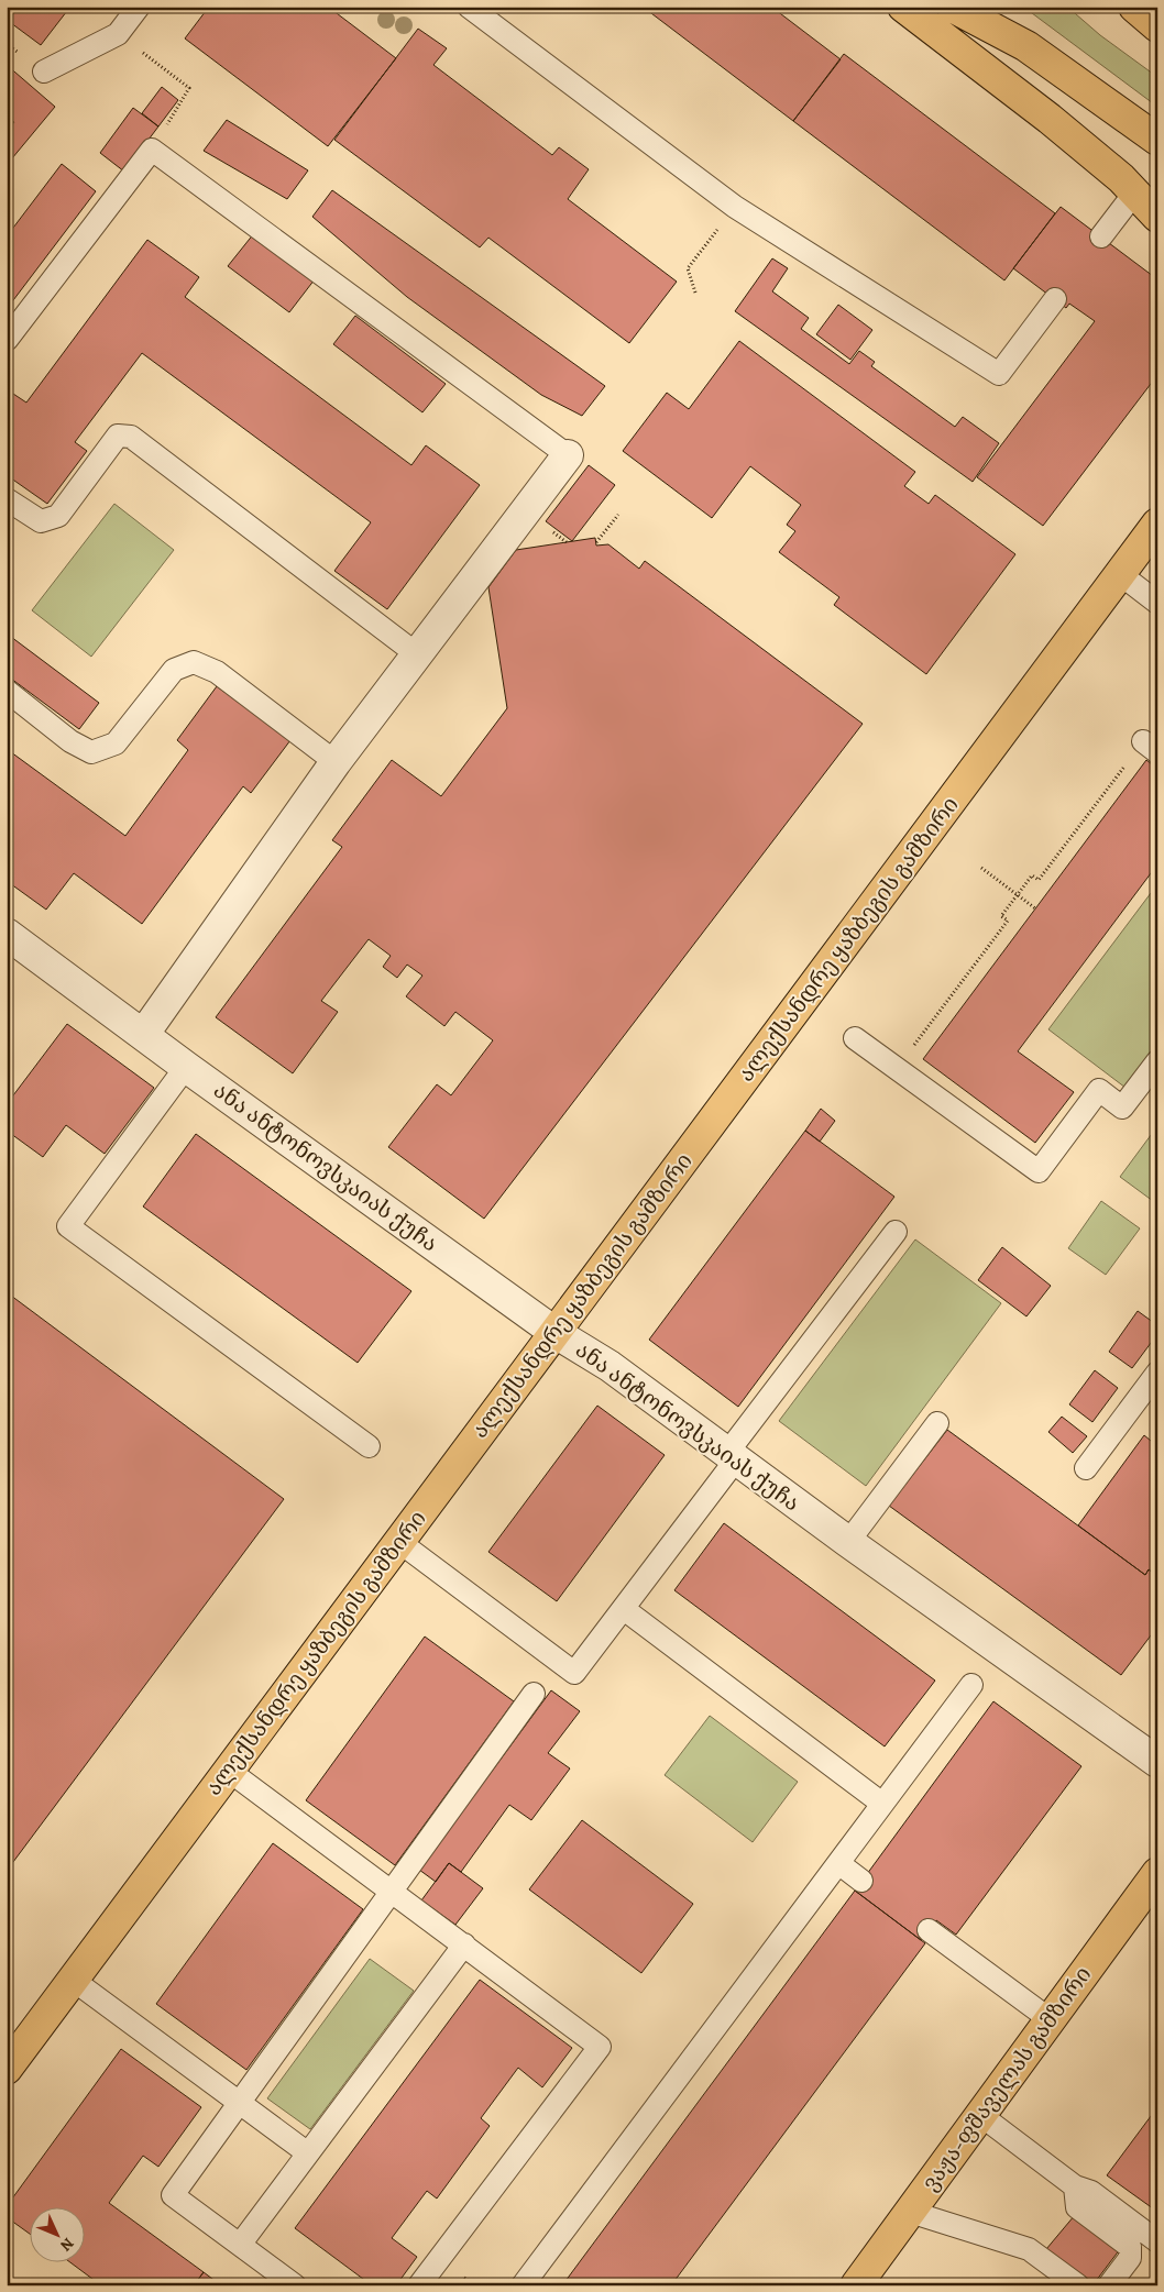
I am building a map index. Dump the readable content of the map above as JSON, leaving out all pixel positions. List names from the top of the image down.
{
  "streets": {
    "main road": ["ალექსანდრე ყაზბეგის გამზირი", "ვაჟა-ფშაველას გამზირი"],
    "street": ["ანა ანტონოვსკაიას ქუჩა"]
  },
  "crossings": [
    ["ალექსანდრე ყაზბეგის გამზირი", "ანა ანტონოვსკაიას ქუჩა"]
  ],
  "north": "bottom right"
}
